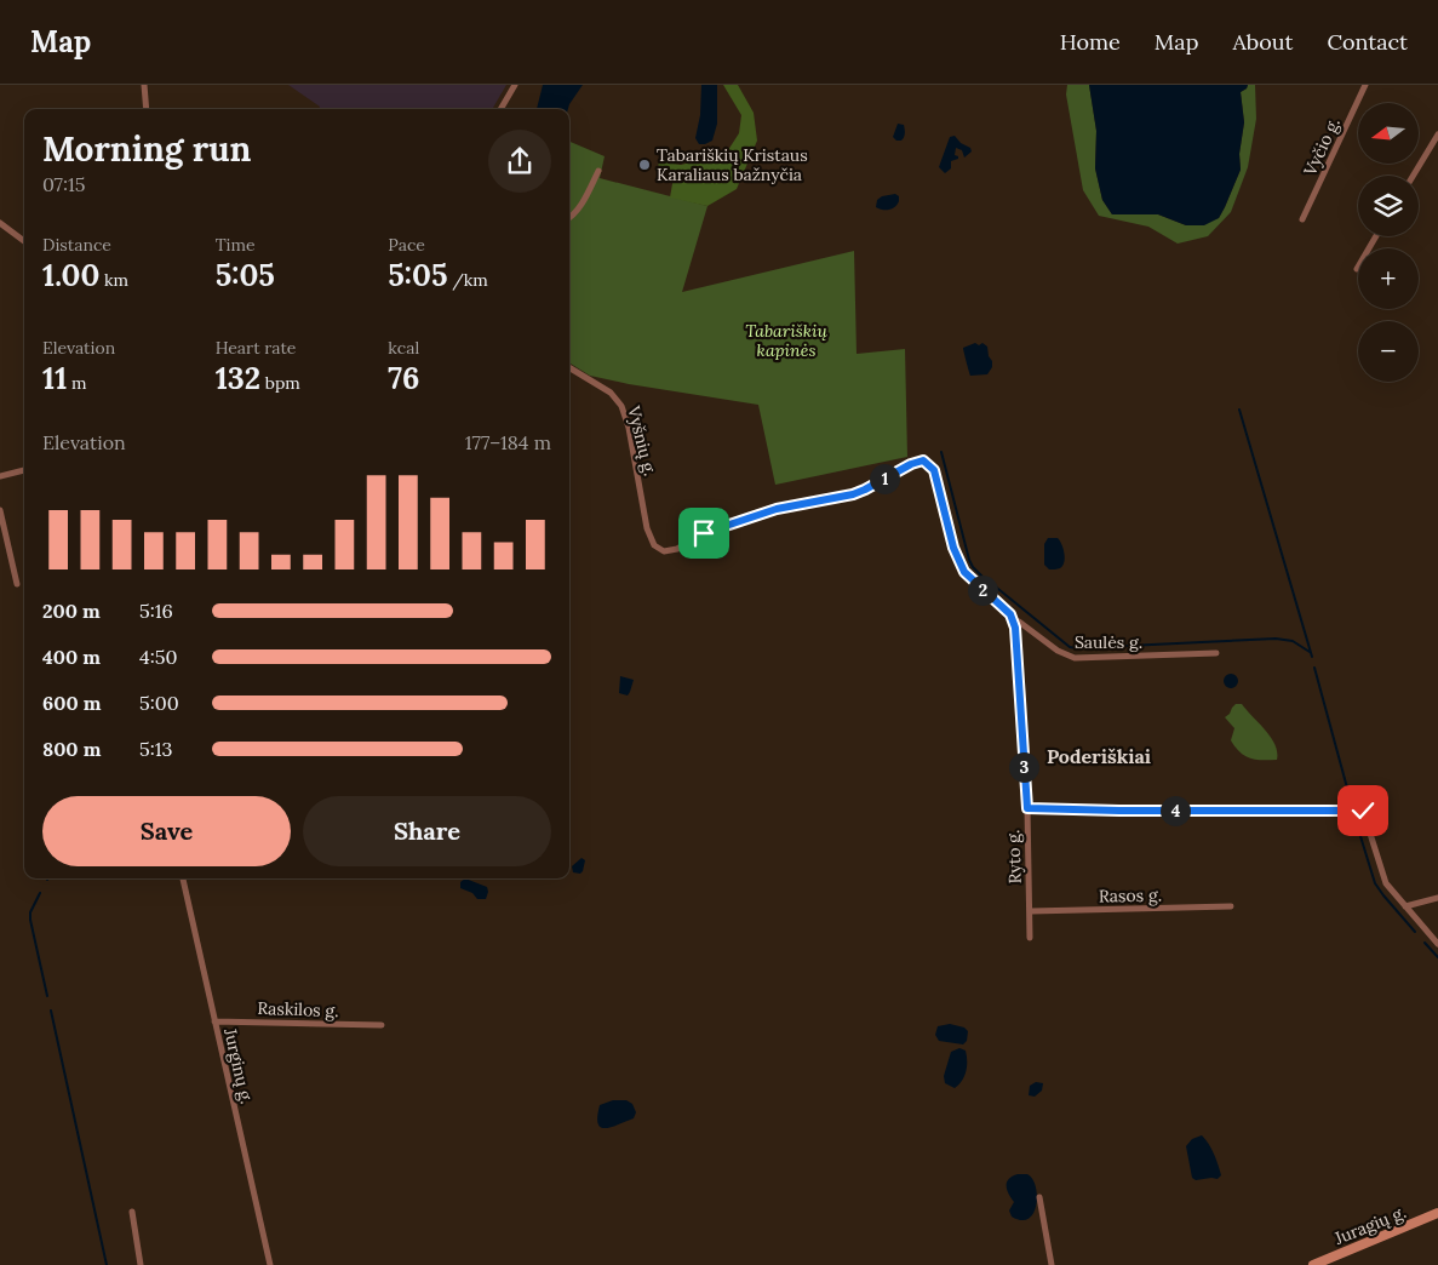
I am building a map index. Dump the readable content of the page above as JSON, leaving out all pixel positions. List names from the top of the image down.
{
  "streets": {
    "main road": ["Juragių g."],
    "street": [
      "Vyčio g.",
      "Vyšnių g.",
      "Saulės g.",
      "Ryto g.",
      "Rasos g.",
      "Raskilos g.",
      "Jurginų g."
    ]
  },
  "crossings": [
    ["Vyšnių g.", "Saulės g."],
    ["Saulės g.", "Ryto g."],
    ["Ryto g.", "Rasos g."],
    ["Raskilos g.", "Jurginų g."]
  ],
  "districts": ["Poderiškiai"],
  "parks": ["Tabariškių kapinės"],
  "places": ["Tabariškių Kristaus Karaliaus bažnyčia"],
  "north": "left",
  "page": {
    "header": "Map",
    "nav": [
      "Home",
      "Map",
      "About",
      "Contact"
    ],
    "map_buttons": ["+", "−"],
    "heading": ["Morning run", "07:15"],
    "stats": [
      ["Distance", "1.00 km"],
      ["Time", "5:05"],
      ["Pace", "5:05 /km"],
      ["Elevation", "11 m"],
      ["Heart rate", "132 bpm"],
      ["kcal", "76"]
    ],
    "chart": ["Elevation", "177–184 m"],
    "pins": [
      "1",
      "2",
      "3",
      "4"
    ],
    "list": [
      {
        "name": "200 m",
        "note": "5:16"
      },
      {
        "name": "400 m",
        "note": "4:50"
      },
      {
        "name": "600 m",
        "note": "5:00"
      },
      {
        "name": "800 m",
        "note": "5:13"
      }
    ],
    "buttons": ["Save", "Share"]
  }
}
